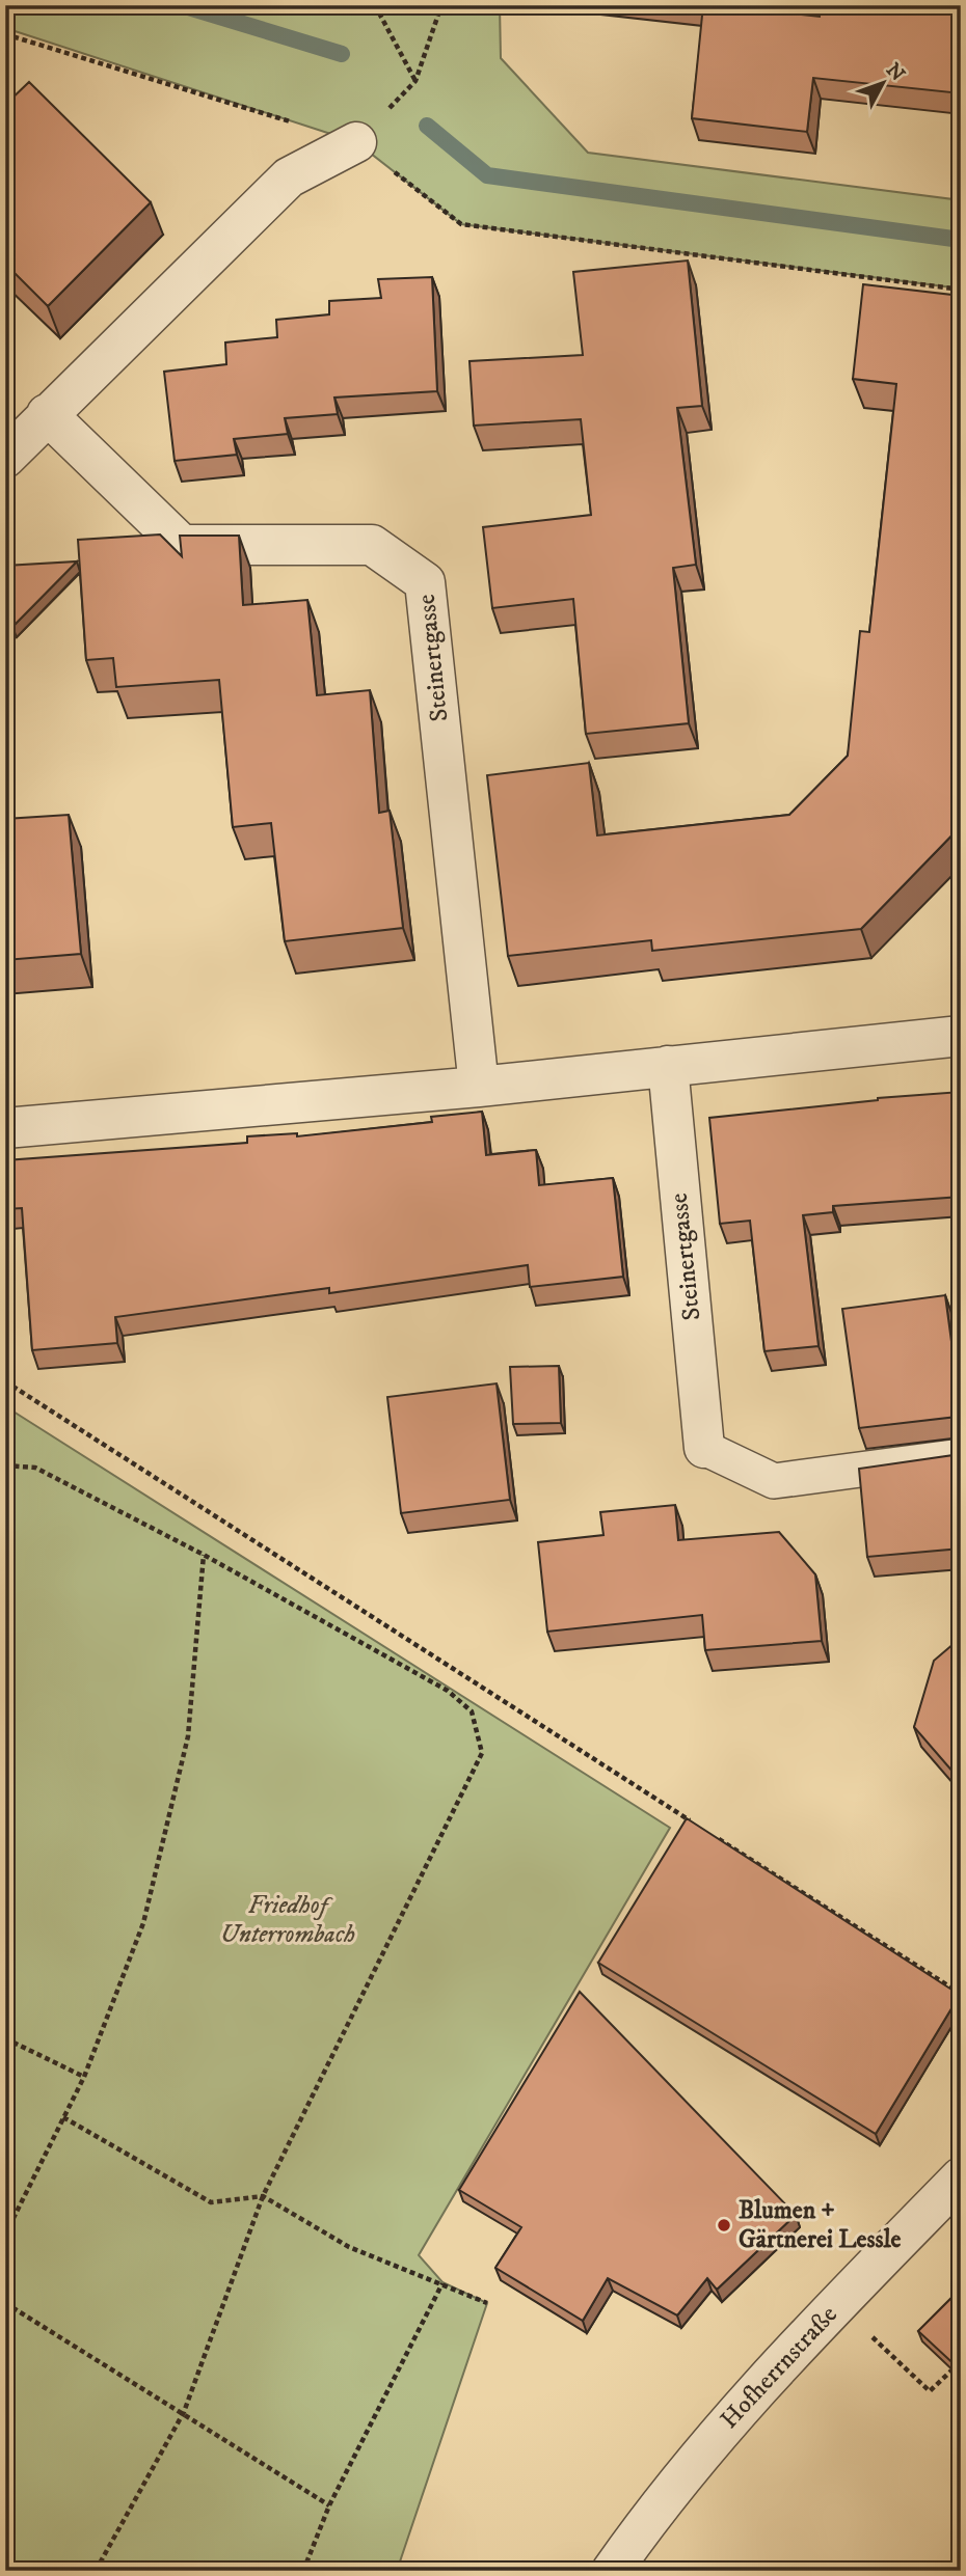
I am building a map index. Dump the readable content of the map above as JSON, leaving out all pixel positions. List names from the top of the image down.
{
  "streets": {
    "street": ["Steinertgasse", "Hofherrnstraße"]
  },
  "parks": ["Friedhof Unterrombach"],
  "places": ["Blumen + Gärtnerei Lessle"],
  "north": "top right"
}
